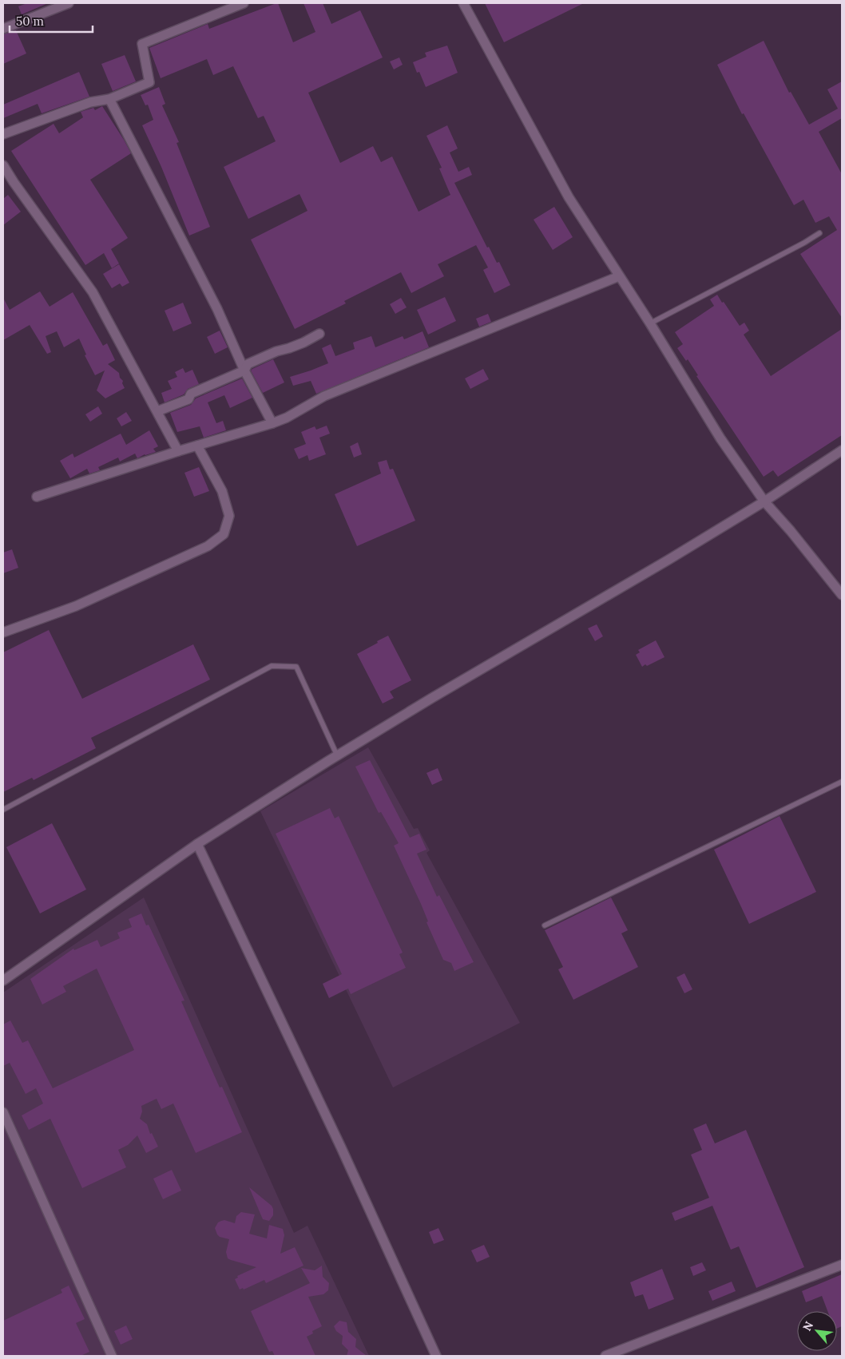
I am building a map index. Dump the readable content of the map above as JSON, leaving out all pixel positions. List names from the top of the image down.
{
  "scale_bar": "50 m",
  "north": "top left"
}
